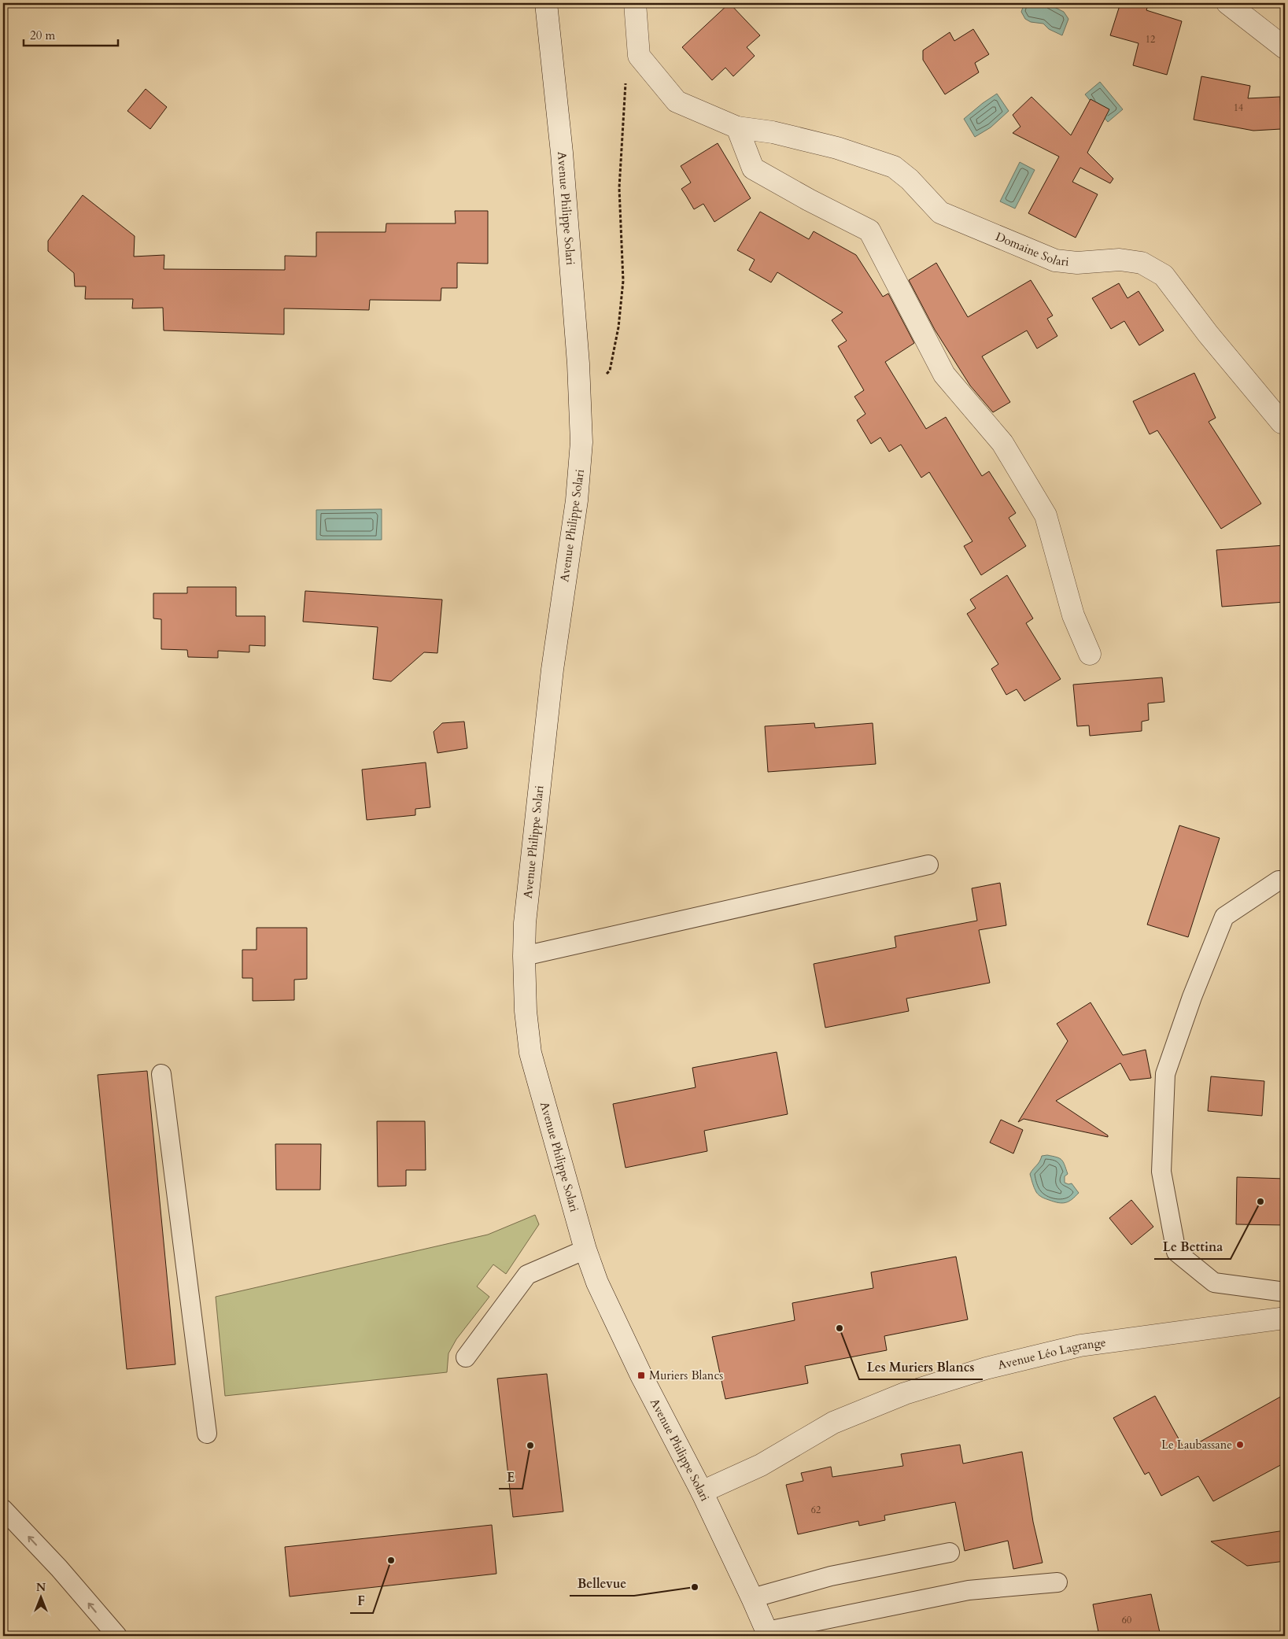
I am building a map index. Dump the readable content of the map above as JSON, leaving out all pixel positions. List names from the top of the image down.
{
  "streets": {
    "street": ["Avenue Philippe Solari", "Domaine Solari", "Avenue Léo Lagrange"]
  },
  "crossings": [
    ["Avenue Philippe Solari", "Avenue Léo Lagrange"]
  ],
  "places": {
    "other": [
      "Le Bettina",
      "Les Muriers Blancs",
      "Le Laubassane",
      "E",
      "F",
      "Bellevue"
    ],
    "transit": ["Muriers Blancs"]
  },
  "house_numbers": [
    "12",
    "14",
    "62",
    "60"
  ],
  "scale_bar": "20 m",
  "north": "top"
}
